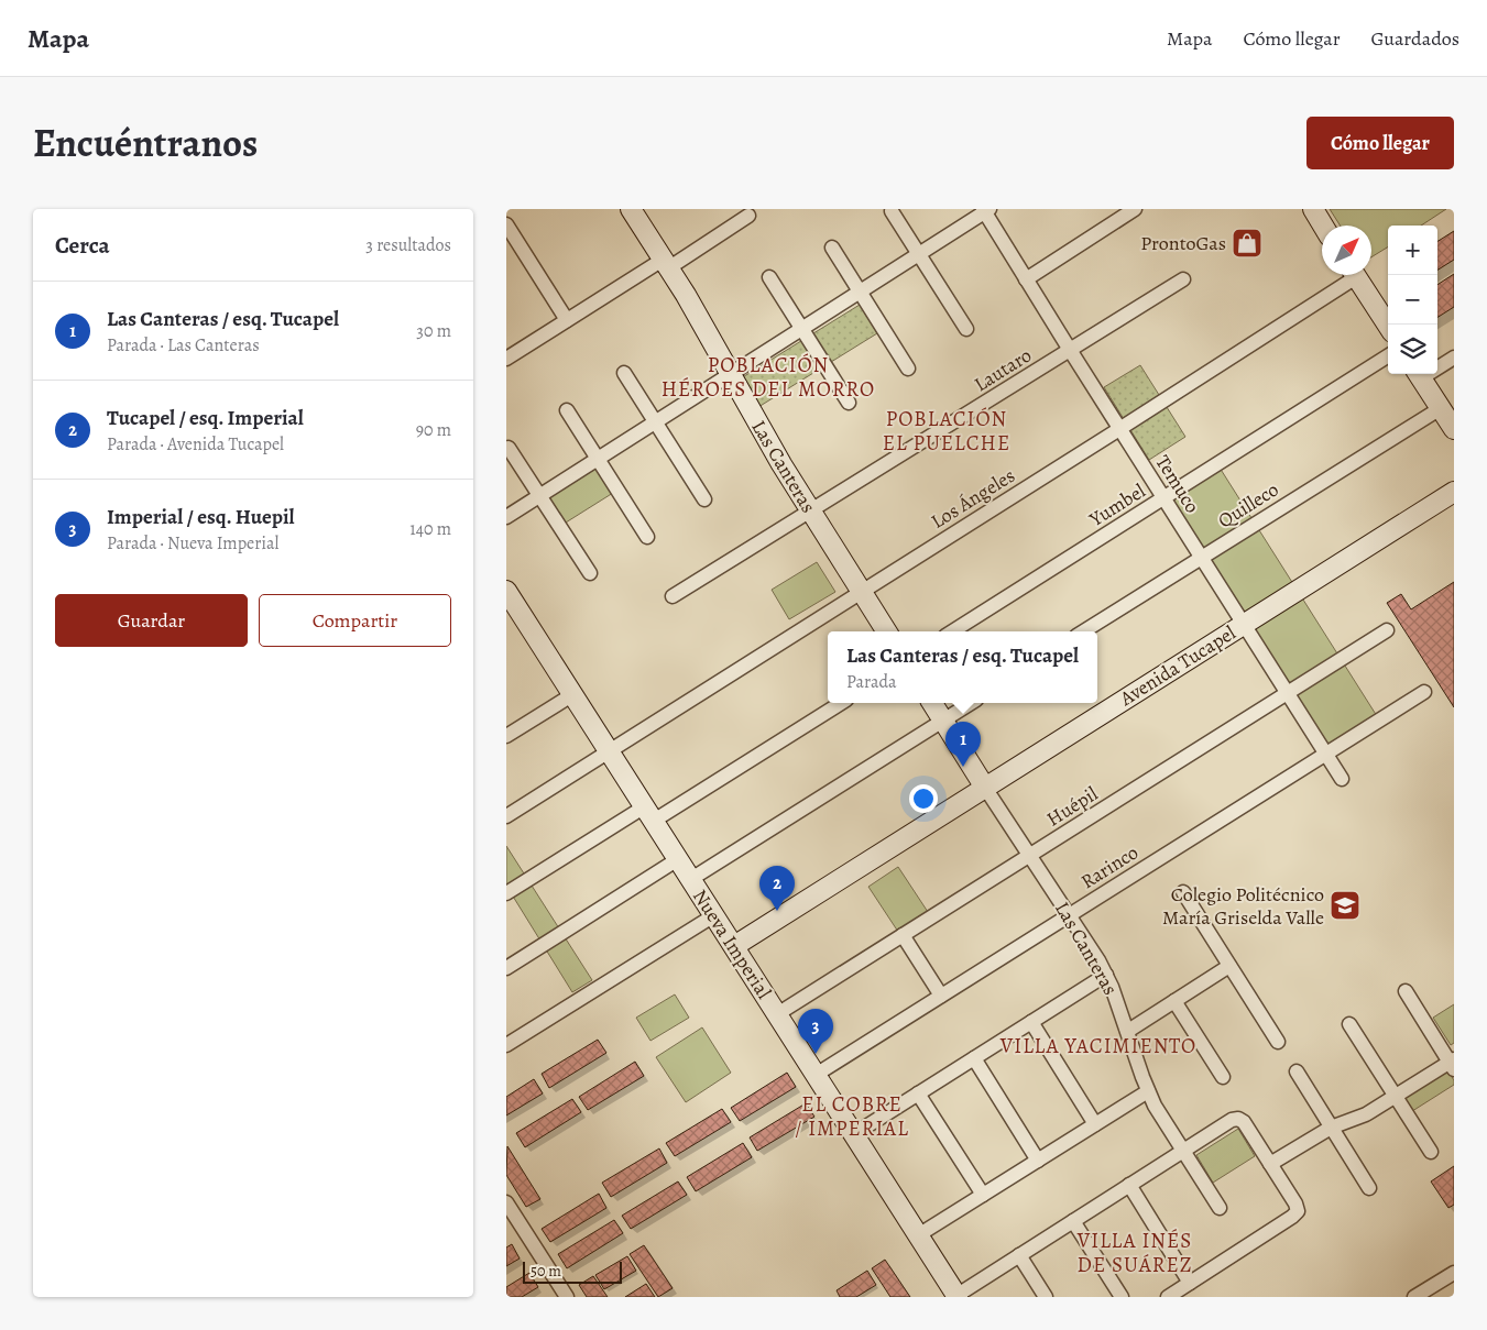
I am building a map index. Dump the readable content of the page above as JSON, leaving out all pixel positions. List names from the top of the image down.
{
  "streets": {
    "street": [
      "Lautaro",
      "Las Canteras",
      "Temuco",
      "Los Ángeles",
      "Yumbel",
      "Quilleco",
      "Avenida Tucapel",
      "Huépil",
      "Rarinco",
      "Nueva Imperial"
    ]
  },
  "crossings": [
    ["Lautaro", "Las Canteras"],
    ["Lautaro", "Temuco"],
    ["Las Canteras", "Los Ángeles"],
    ["Las Canteras", "Avenida Tucapel"],
    ["Las Canteras", "Huépil"],
    ["Las Canteras", "Rarinco"],
    ["Temuco", "Los Ángeles"],
    ["Temuco", "Yumbel"],
    ["Temuco", "Quilleco"],
    ["Temuco", "Avenida Tucapel"],
    ["Temuco", "Huépil"],
    ["Temuco", "Rarinco"],
    ["Los Ángeles", "Nueva Imperial"],
    ["Avenida Tucapel", "Nueva Imperial"],
    ["Huépil", "Nueva Imperial"],
    ["Rarinco", "Nueva Imperial"]
  ],
  "districts": [
    "POBLACIÓN HÉROES DEL MORRO",
    "POBLACIÓN EL PUELCHE",
    "VILLA YACIMIENTO",
    "EL COBRE / IMPERIAL",
    "VILLA INÉS DE SUÁREZ"
  ],
  "places": {
    "shop": ["ProntoGas"],
    "school or university": ["Colegio Politécnico María Griselda Valle"]
  },
  "scale_bar": "50 m",
  "north": "top right",
  "page": {
    "header": "Mapa",
    "nav": ["Mapa", "Cómo llegar", "Guardados"],
    "title": "Encuéntranos",
    "buttons": [
      "Cómo llegar",
      ["Guardar", "Compartir"]
    ],
    "heading": ["Cerca", "3 resultados"],
    "map_buttons": ["+", "−"],
    "list": [
      {
        "mark": "1",
        "name": "Las Canteras / esq. Tucapel",
        "note": "Parada · Las Canteras",
        "value": "30 m"
      },
      {
        "mark": "2",
        "name": "Tucapel / esq. Imperial",
        "note": "Parada · Avenida Tucapel",
        "value": "90 m"
      },
      {
        "mark": "3",
        "name": "Imperial / esq. Huepil",
        "note": "Parada · Nueva Imperial",
        "value": "140 m"
      }
    ],
    "popup": ["Las Canteras / esq. Tucapel", "Parada"],
    "pins": ["1", "2", "3"],
    "scale": "50 m"
  }
}
